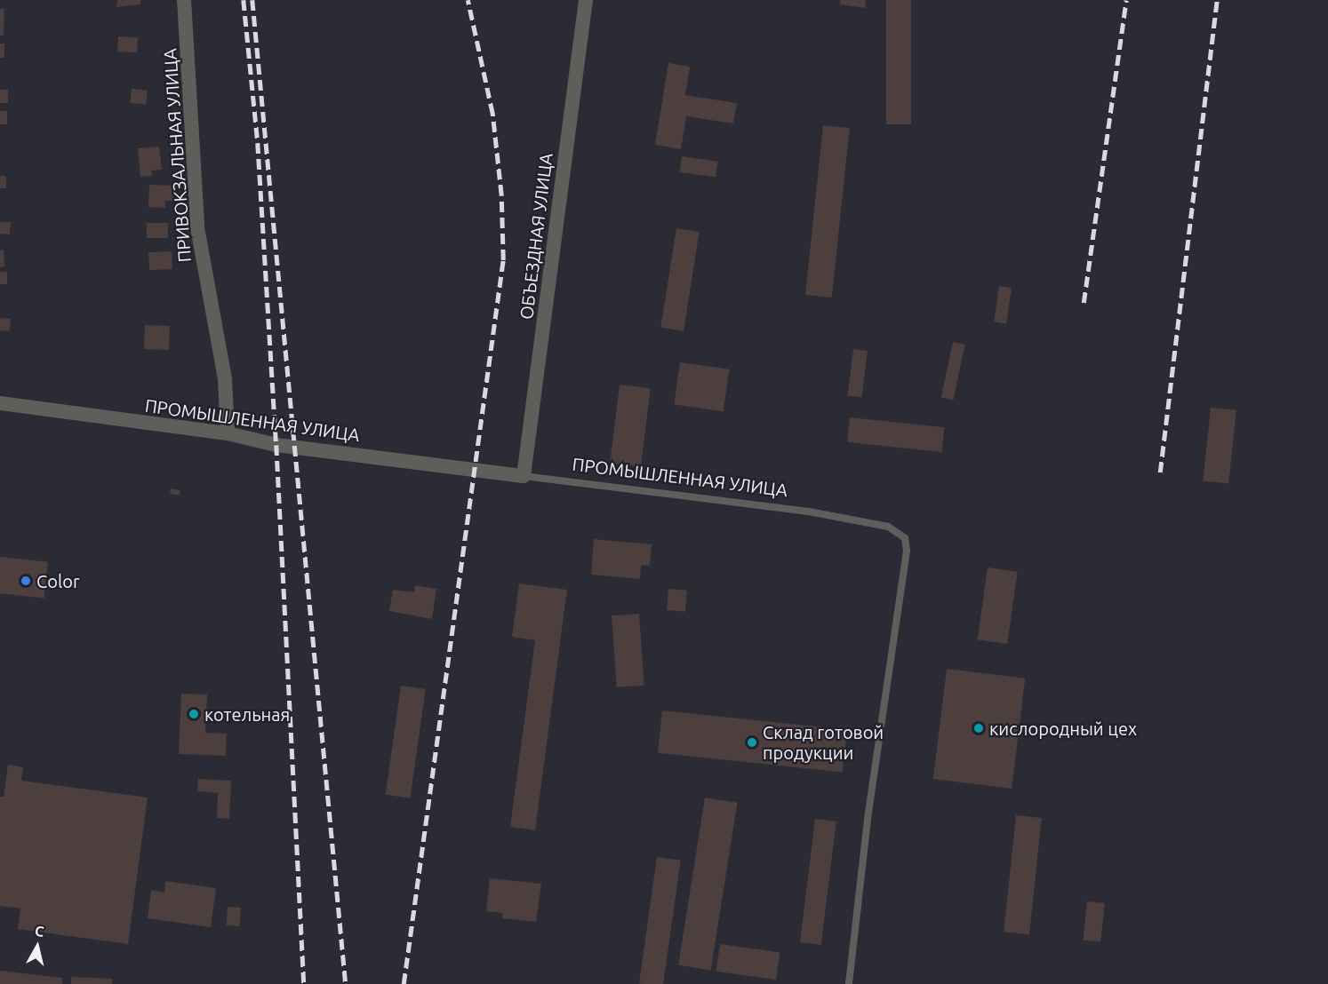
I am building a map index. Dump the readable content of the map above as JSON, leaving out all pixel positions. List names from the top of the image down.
{
  "streets": {
    "street": ["ПРИВОКЗАЛЬНАЯ УЛИЦА", "ОБЪЕЗДНАЯ УЛИЦА", "ПРОМЫШЛЕННАЯ УЛИЦА"]
  },
  "crossings": [
    ["ПРИВОКЗАЛЬНАЯ УЛИЦА", "ПРОМЫШЛЕННАЯ УЛИЦА"],
    ["ОБЪЕЗДНАЯ УЛИЦА", "ПРОМЫШЛЕННАЯ УЛИЦА"]
  ],
  "places": [
    "Color",
    "котельная",
    "кислородный цех",
    "Склад готовой продукции"
  ],
  "north": "top"
}
